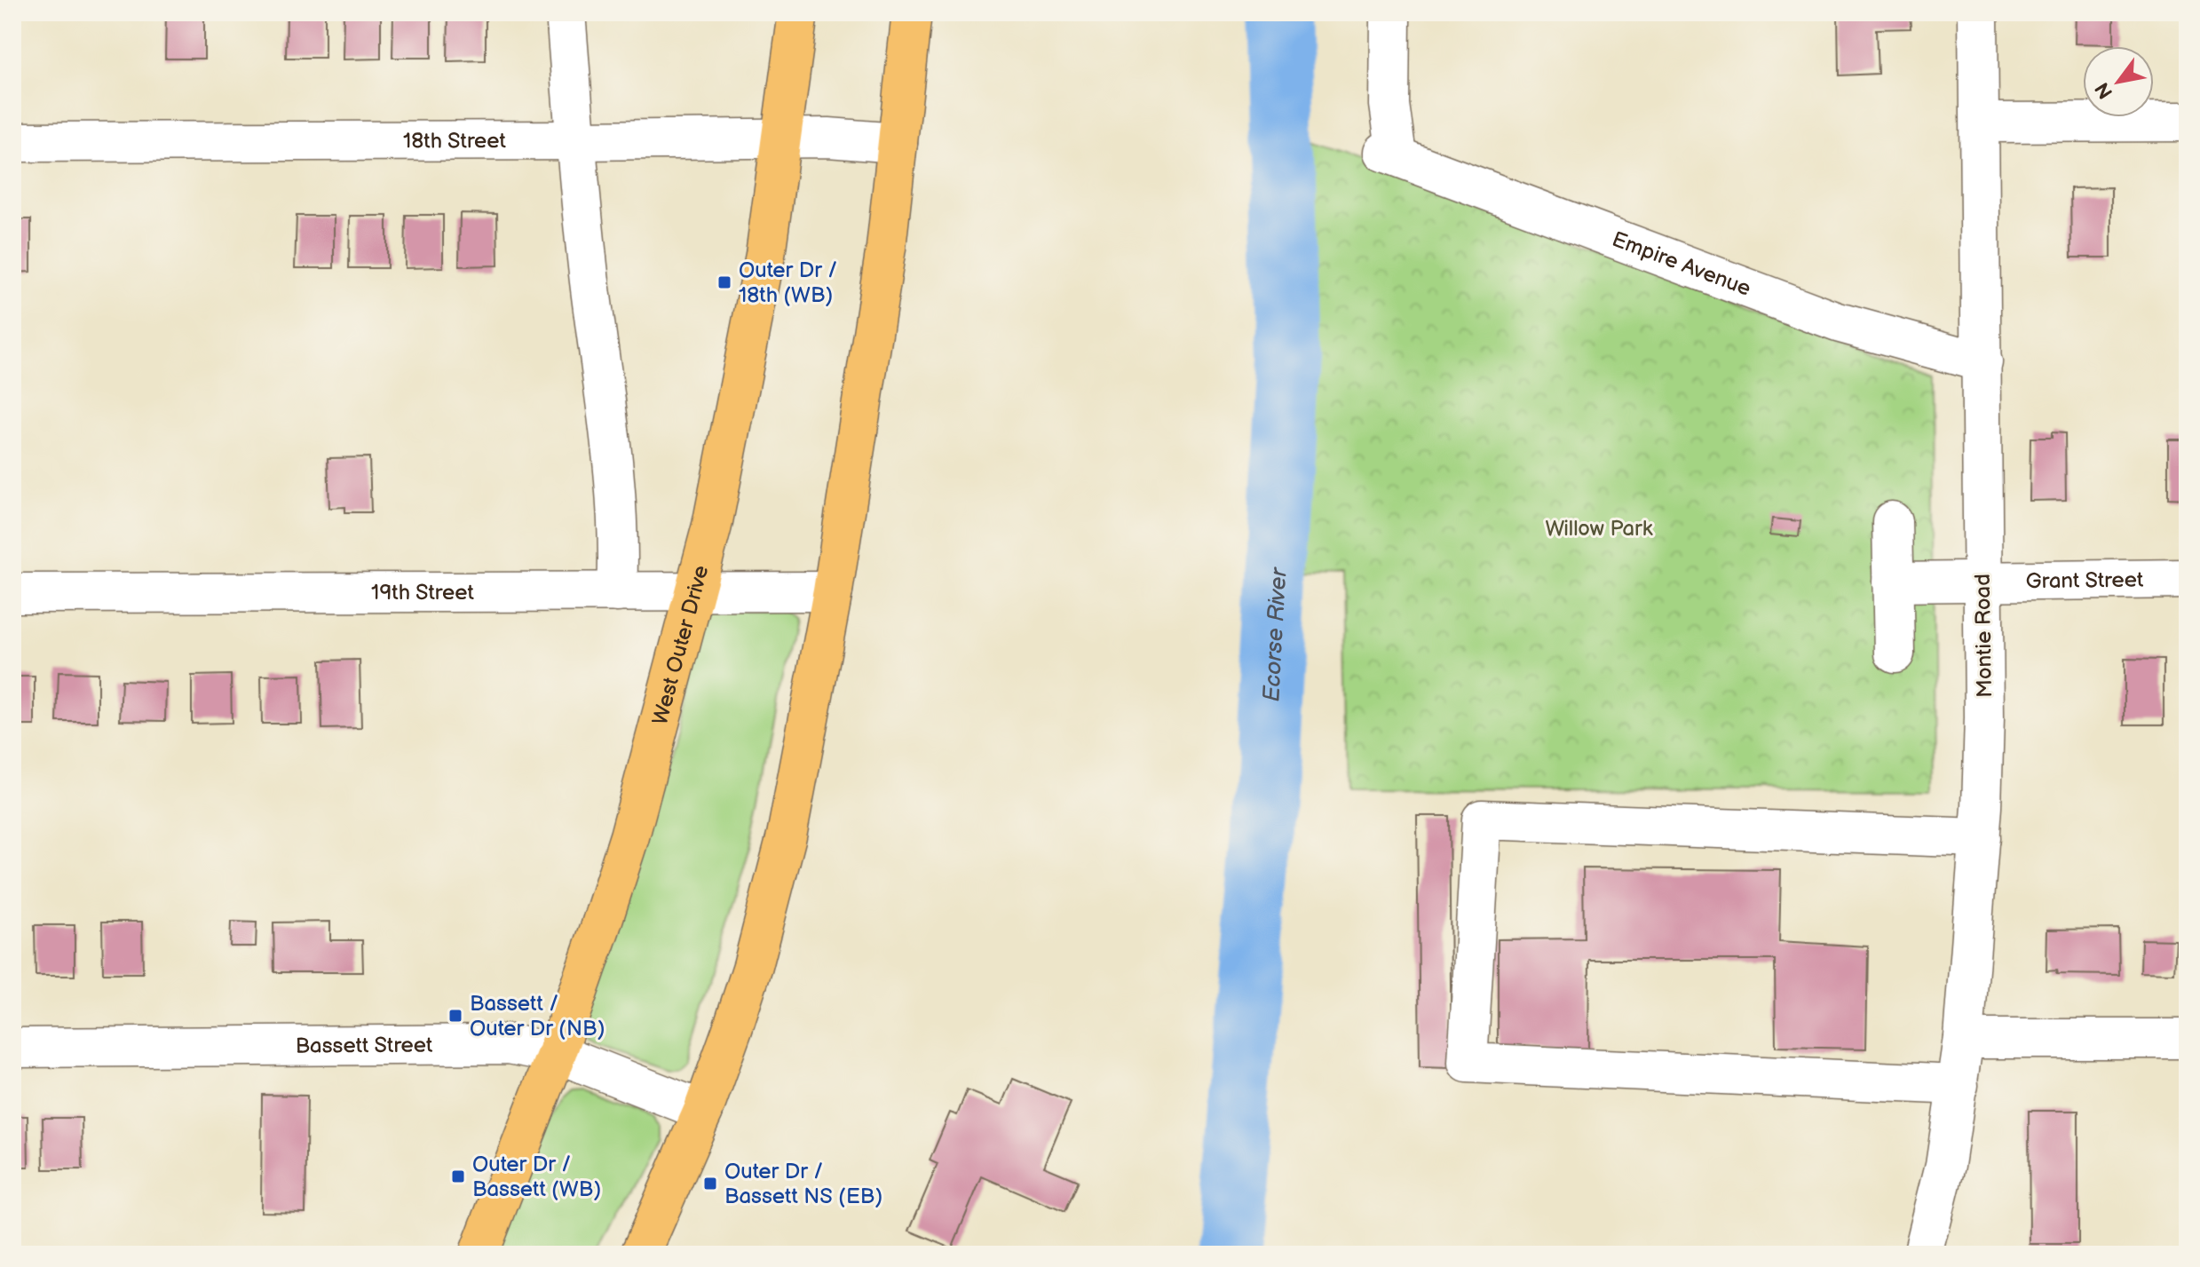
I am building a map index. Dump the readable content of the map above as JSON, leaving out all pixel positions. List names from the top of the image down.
{
  "streets": {
    "main road": ["West Outer Drive"],
    "street": [
      "18th Street",
      "Empire Avenue",
      "Grant Street",
      "19th Street",
      "Montie Road",
      "Bassett Street"
    ]
  },
  "crossings": [
    ["18th Street", "West Outer Drive"],
    ["Empire Avenue", "Montie Road"],
    ["Grant Street", "Montie Road"],
    ["19th Street", "West Outer Drive"],
    ["West Outer Drive", "Bassett Street"]
  ],
  "water": ["Ecorse River"],
  "parks": ["Willow Park"],
  "places": {
    "transit": [
      "Outer Dr / 18th (WB)",
      "Bassett / Outer Dr (NB)",
      "Outer Dr / Bassett (WB)",
      "Outer Dr / Bassett NS (EB)"
    ]
  },
  "north": "bottom left"
}
